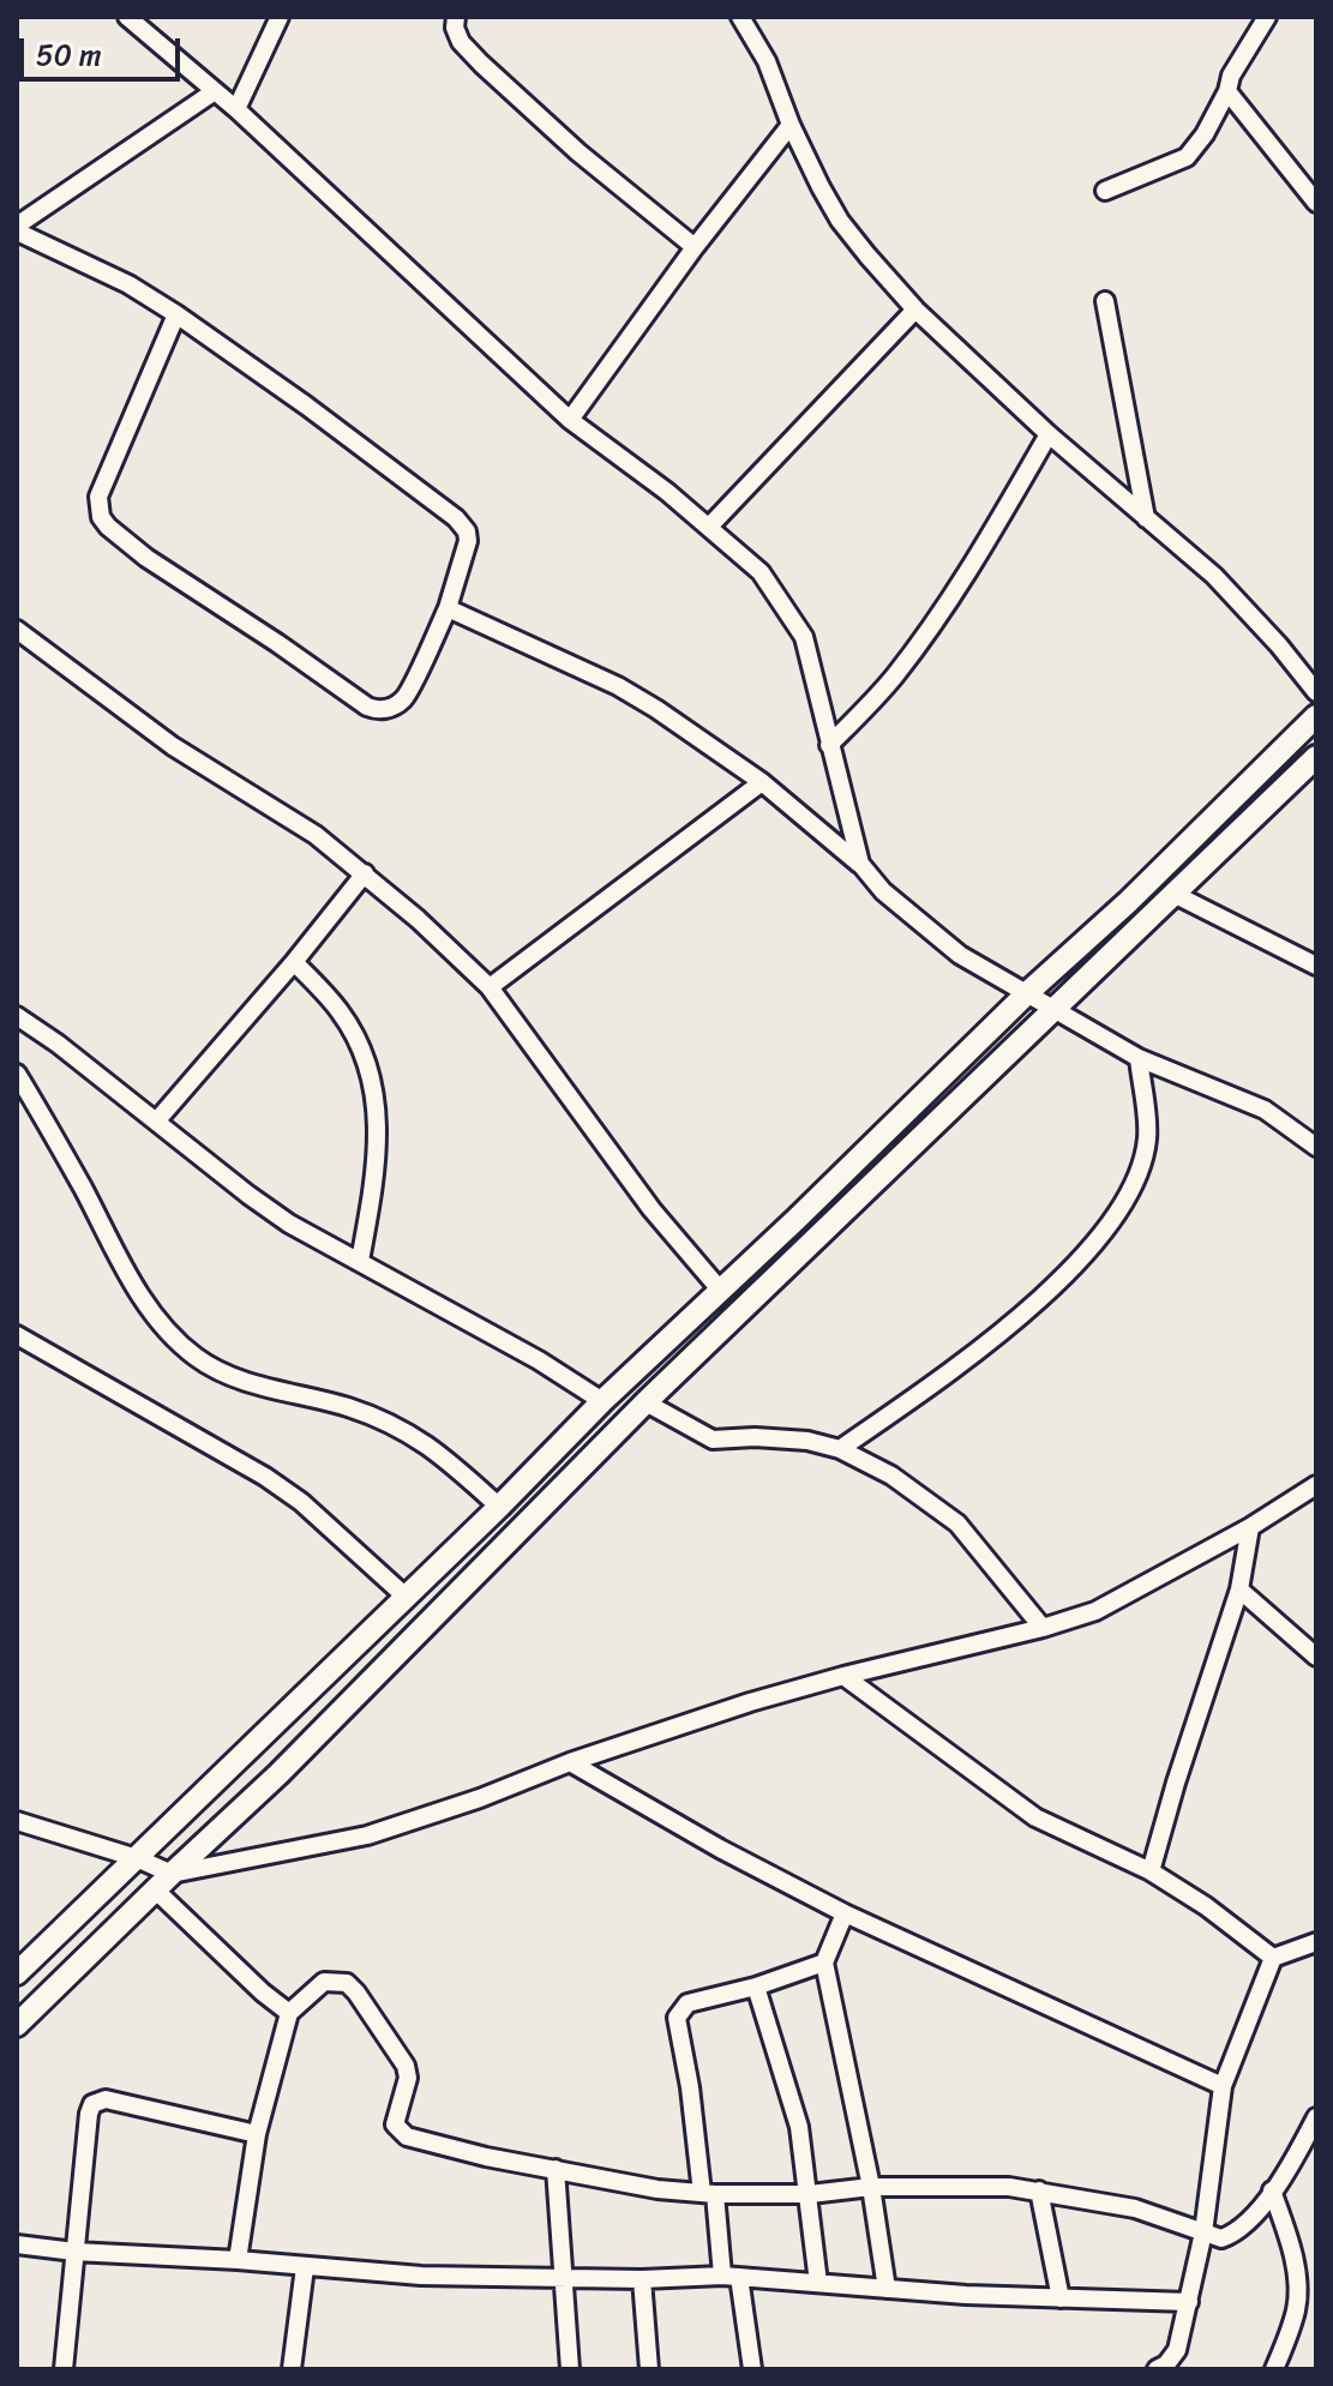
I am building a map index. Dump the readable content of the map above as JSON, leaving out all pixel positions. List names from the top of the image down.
{
  "scale_bar": "50 m"
}
